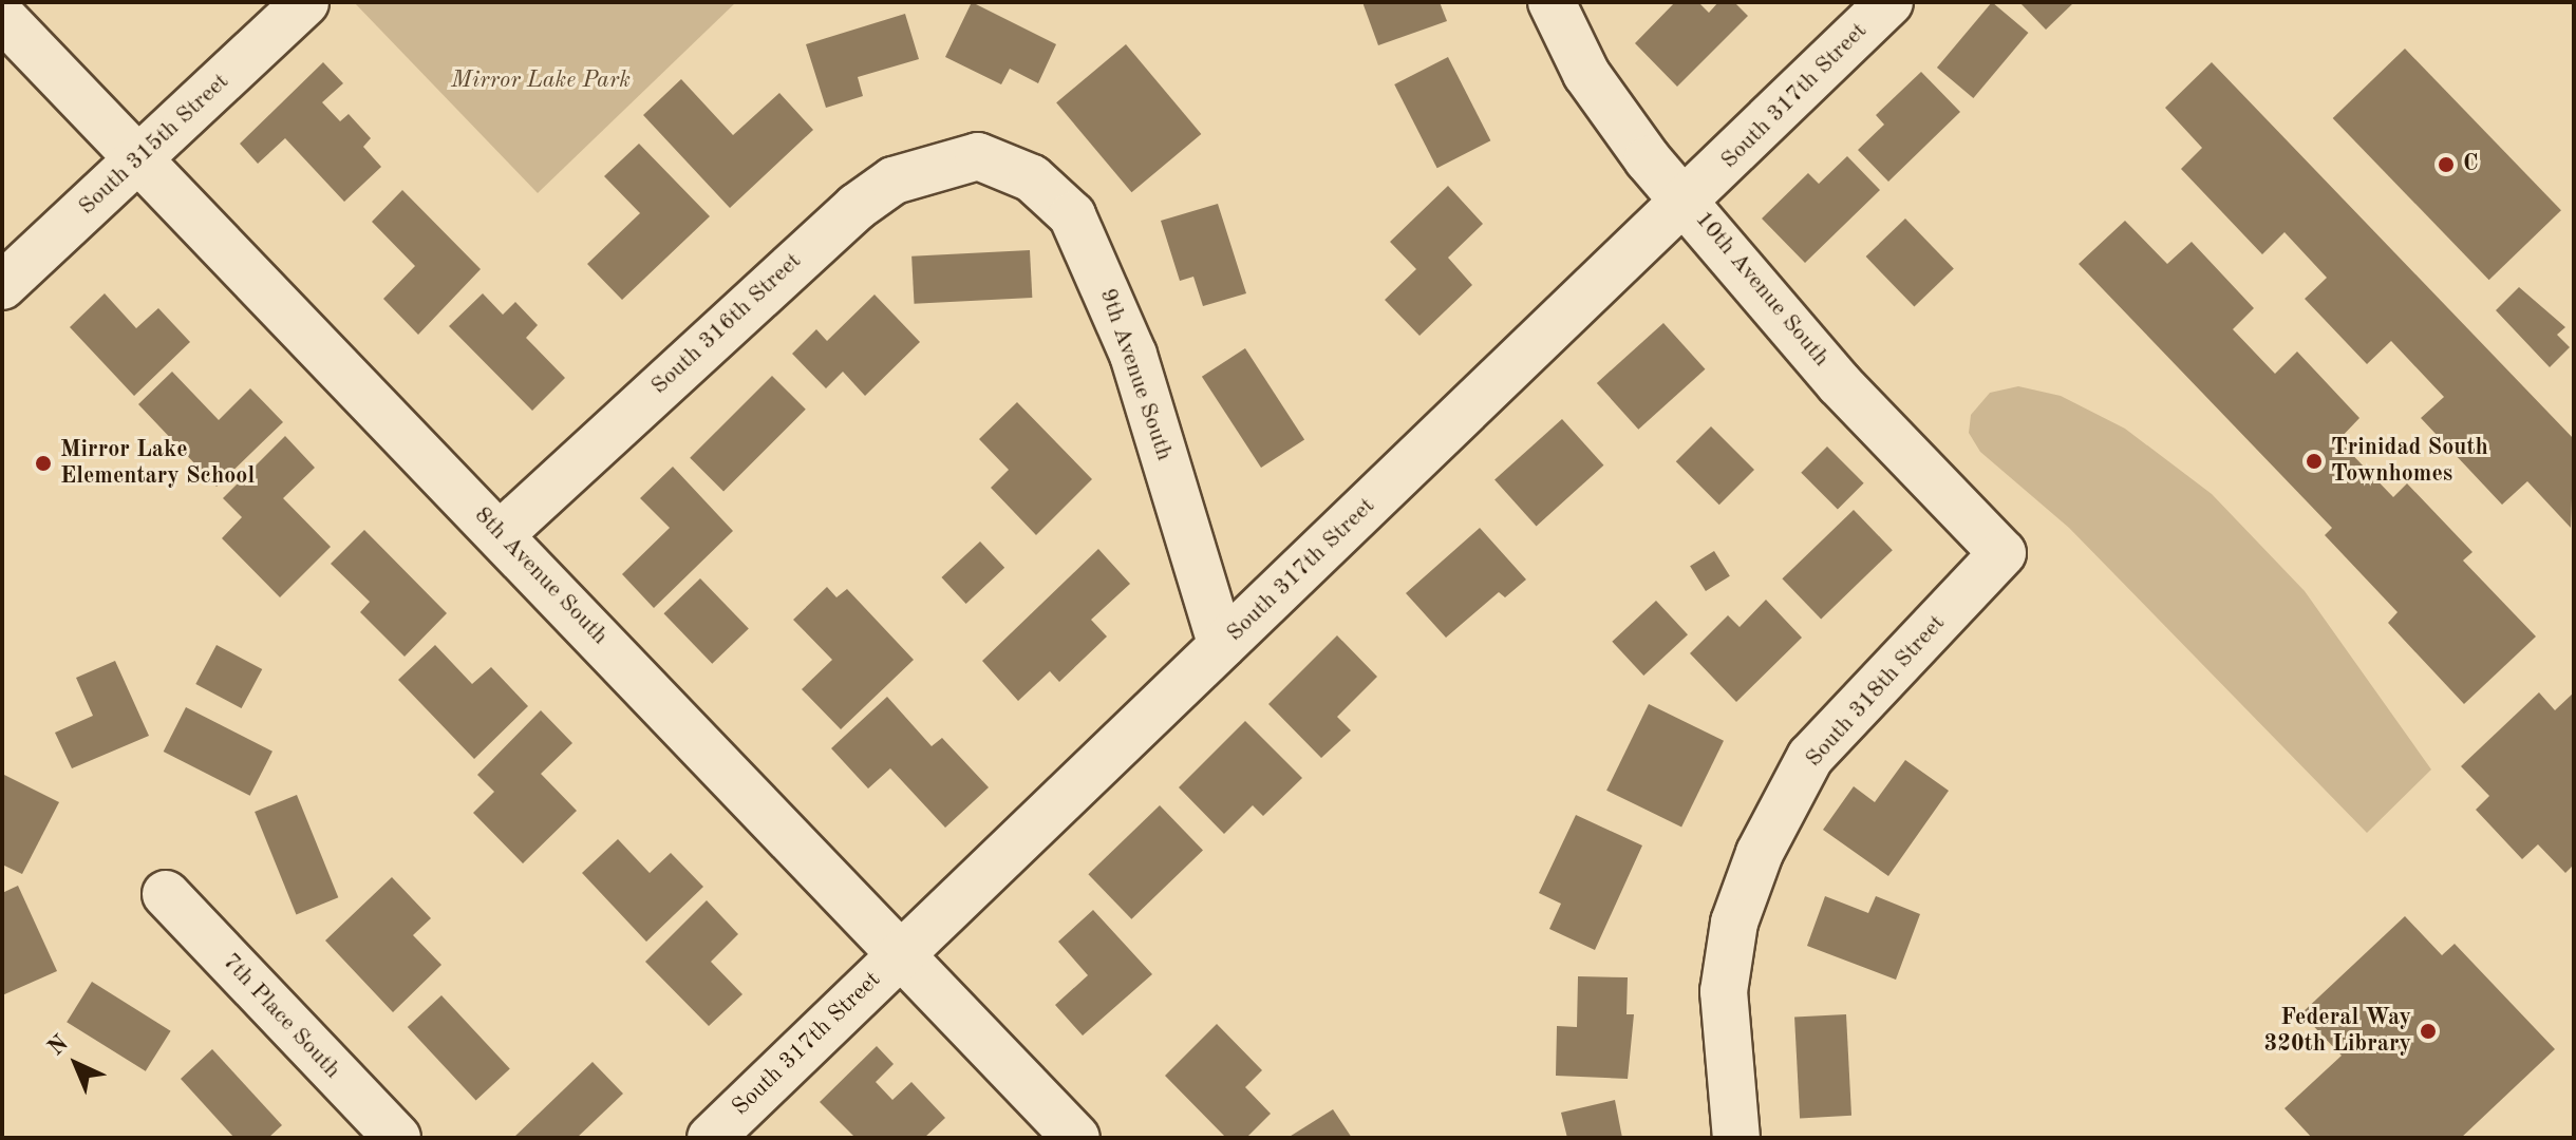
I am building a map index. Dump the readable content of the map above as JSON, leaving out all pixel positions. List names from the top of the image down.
{
  "streets": {
    "street": [
      "South 317th Street",
      "South 315th Street",
      "10th Avenue South",
      "South 316th Street",
      "9th Avenue South",
      "8th Avenue South",
      "South 318th Street",
      "7th Place South"
    ]
  },
  "crossings": [
    ["South 317th Street", "10th Avenue South"],
    ["South 317th Street", "9th Avenue South"],
    ["South 317th Street", "8th Avenue South"],
    ["South 315th Street", "8th Avenue South"],
    ["10th Avenue South", "South 318th Street"],
    ["South 316th Street", "9th Avenue South"],
    ["South 316th Street", "8th Avenue South"]
  ],
  "parks": ["Mirror Lake Park"],
  "places": [
    "C",
    "Trinidad South Townhomes",
    "Mirror Lake Elementary School",
    "Federal Way 320th Library"
  ],
  "north": "top left"
}
